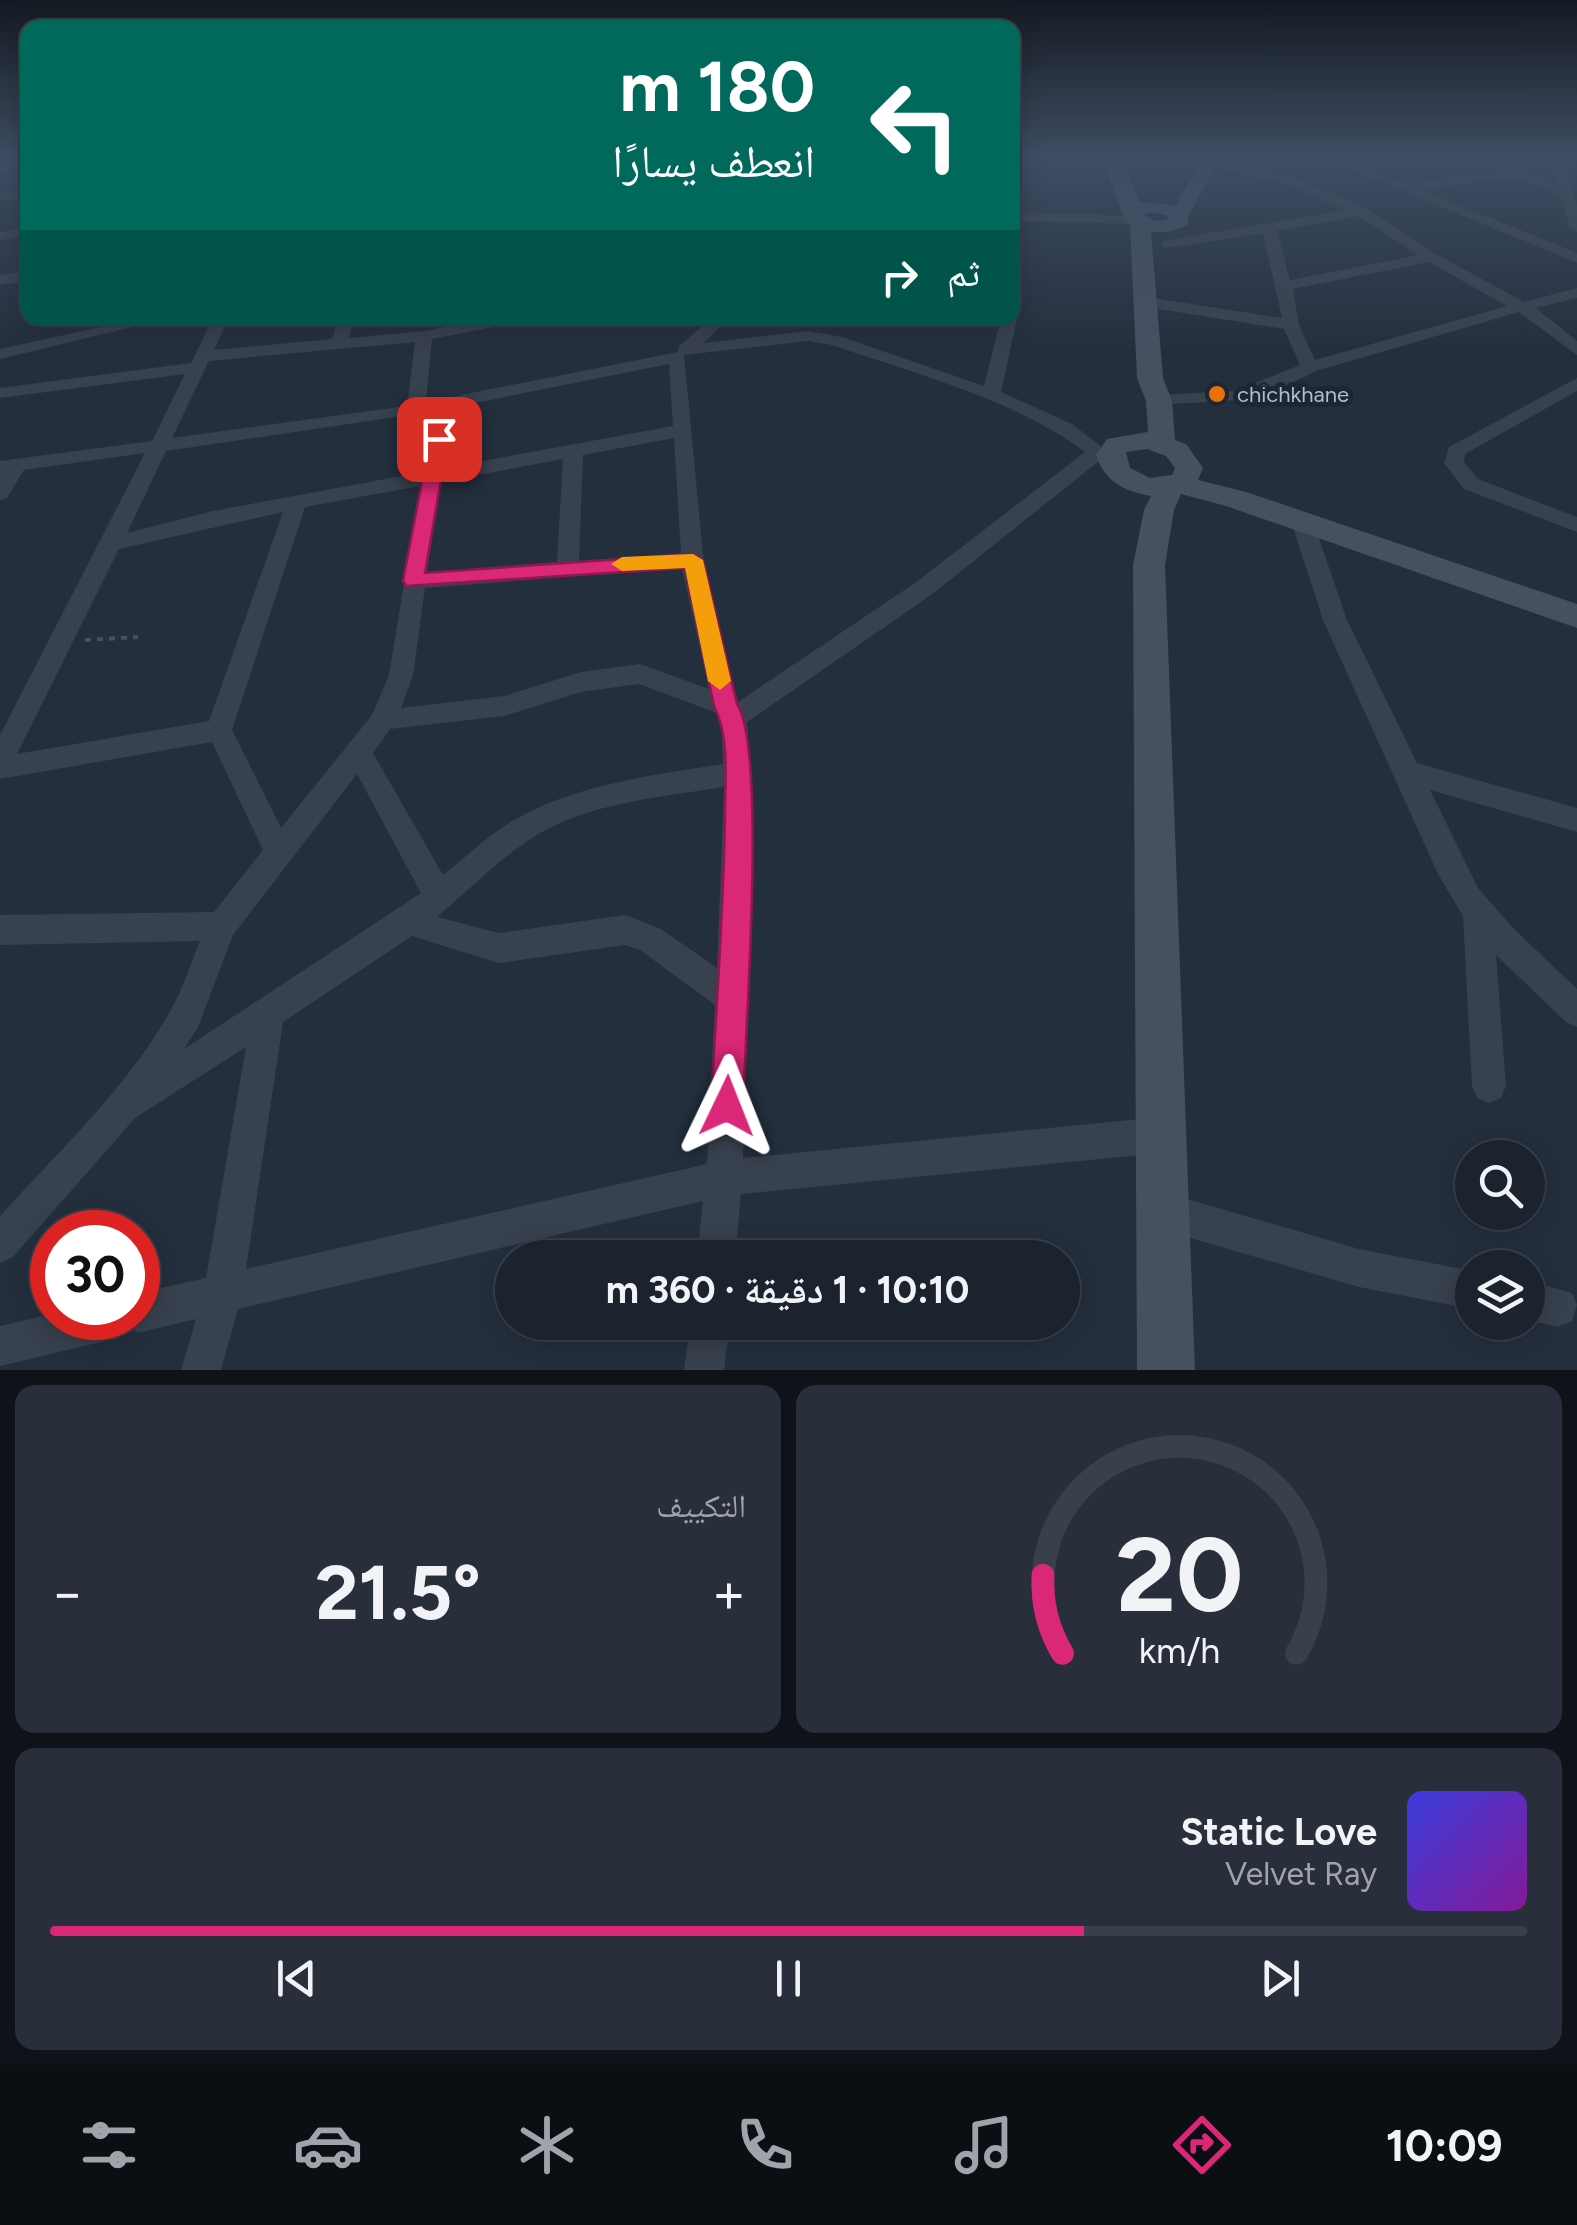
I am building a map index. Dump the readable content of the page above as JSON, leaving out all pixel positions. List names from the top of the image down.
{
  "places": ["chichkhane"],
  "page": {
    "turn": ["180 m", "انعطف يسارًا"],
    "then": "ثم",
    "limit": "30",
    "trip": "10:10 · 1 دقيقة · 360 m",
    "tile": "التكييف",
    "heat": ["−", "21.5°", "+"],
    "song": ["Static Love", "Velvet Ray"],
    "tabs": "10:09",
    "gauge": ["20", "km/h"]
  }
}
